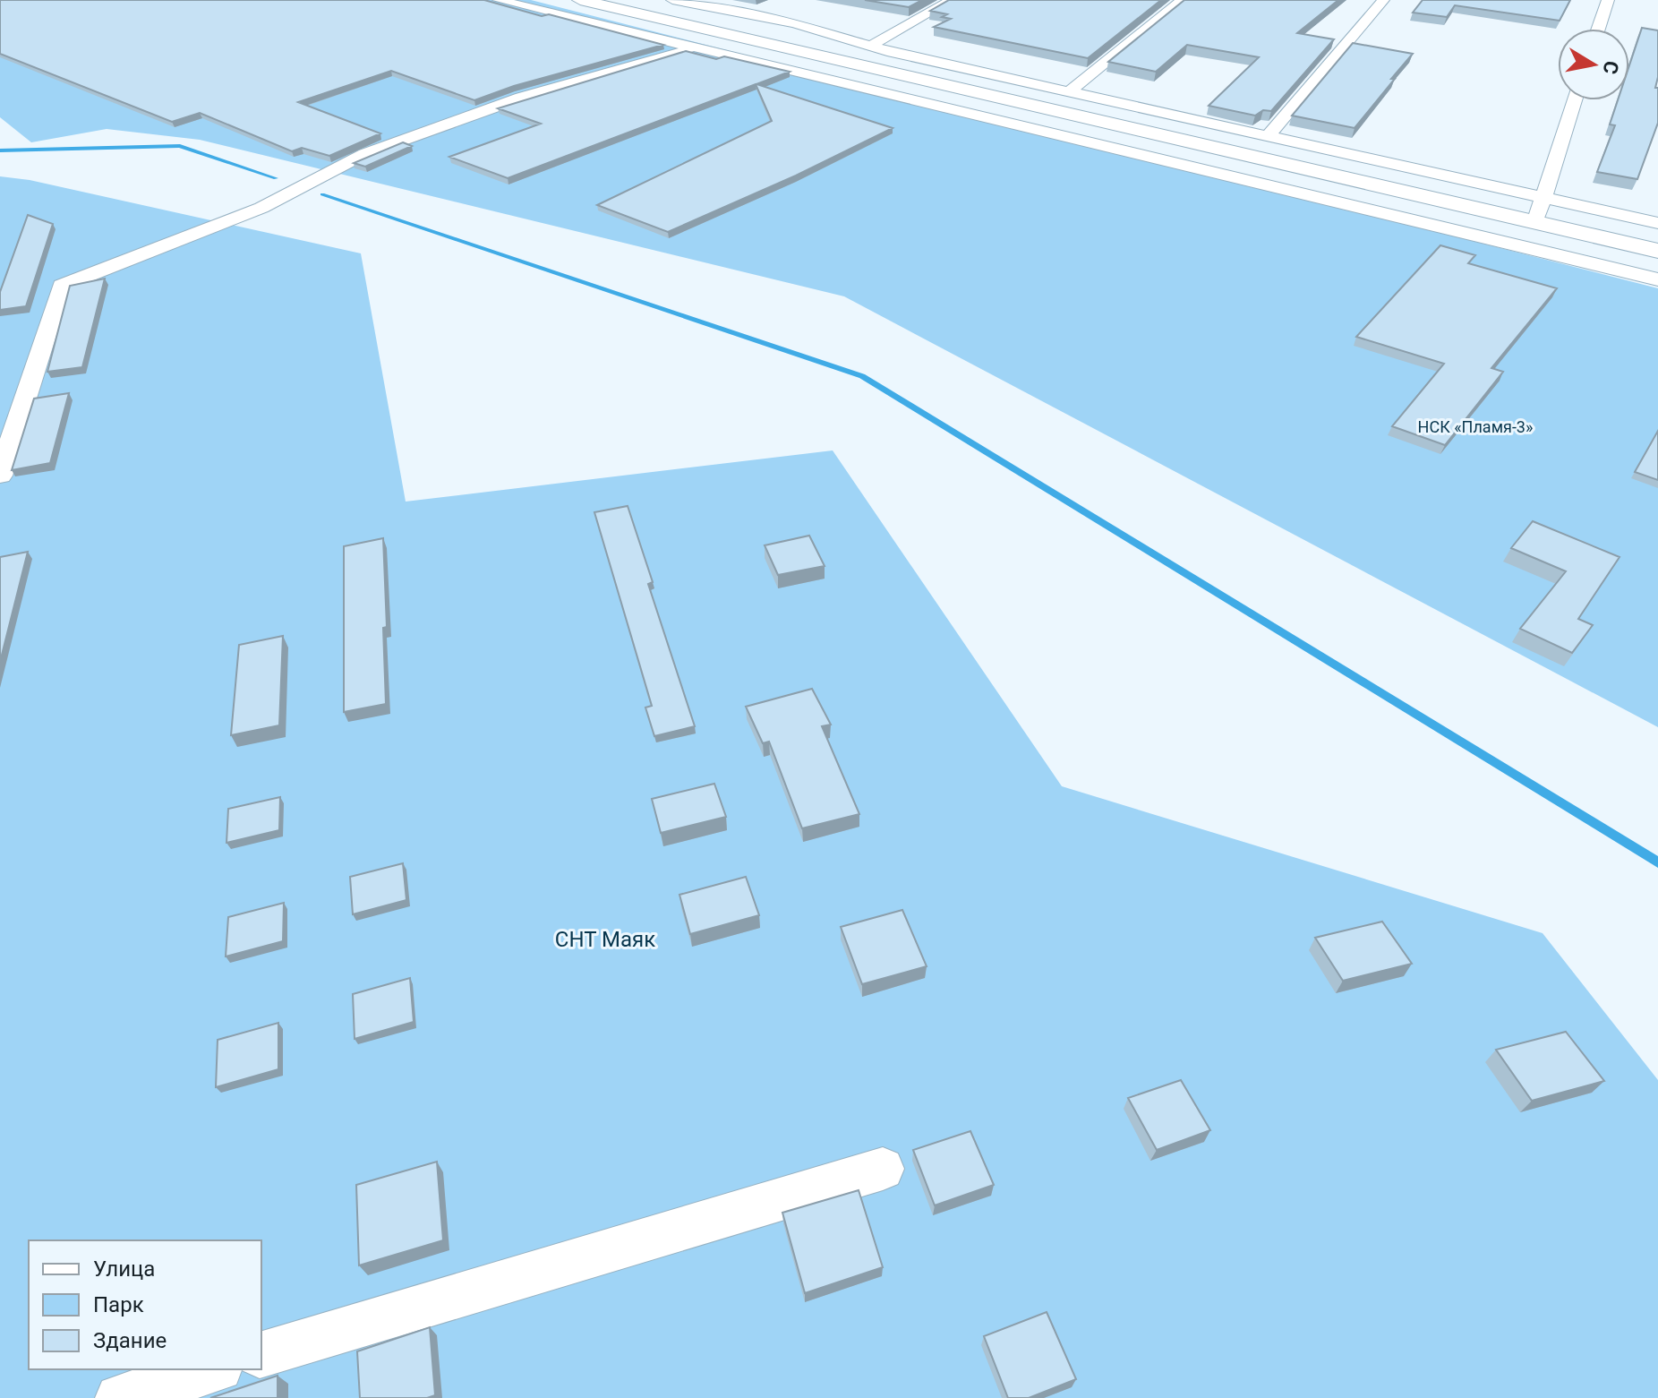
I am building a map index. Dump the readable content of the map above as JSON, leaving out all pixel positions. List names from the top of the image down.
{
  "parks": ["НСК «Пламя-3»", "СНТ Маяк"],
  "legend": ["Улица", "Парк", "Здание"],
  "north": "right"
}
